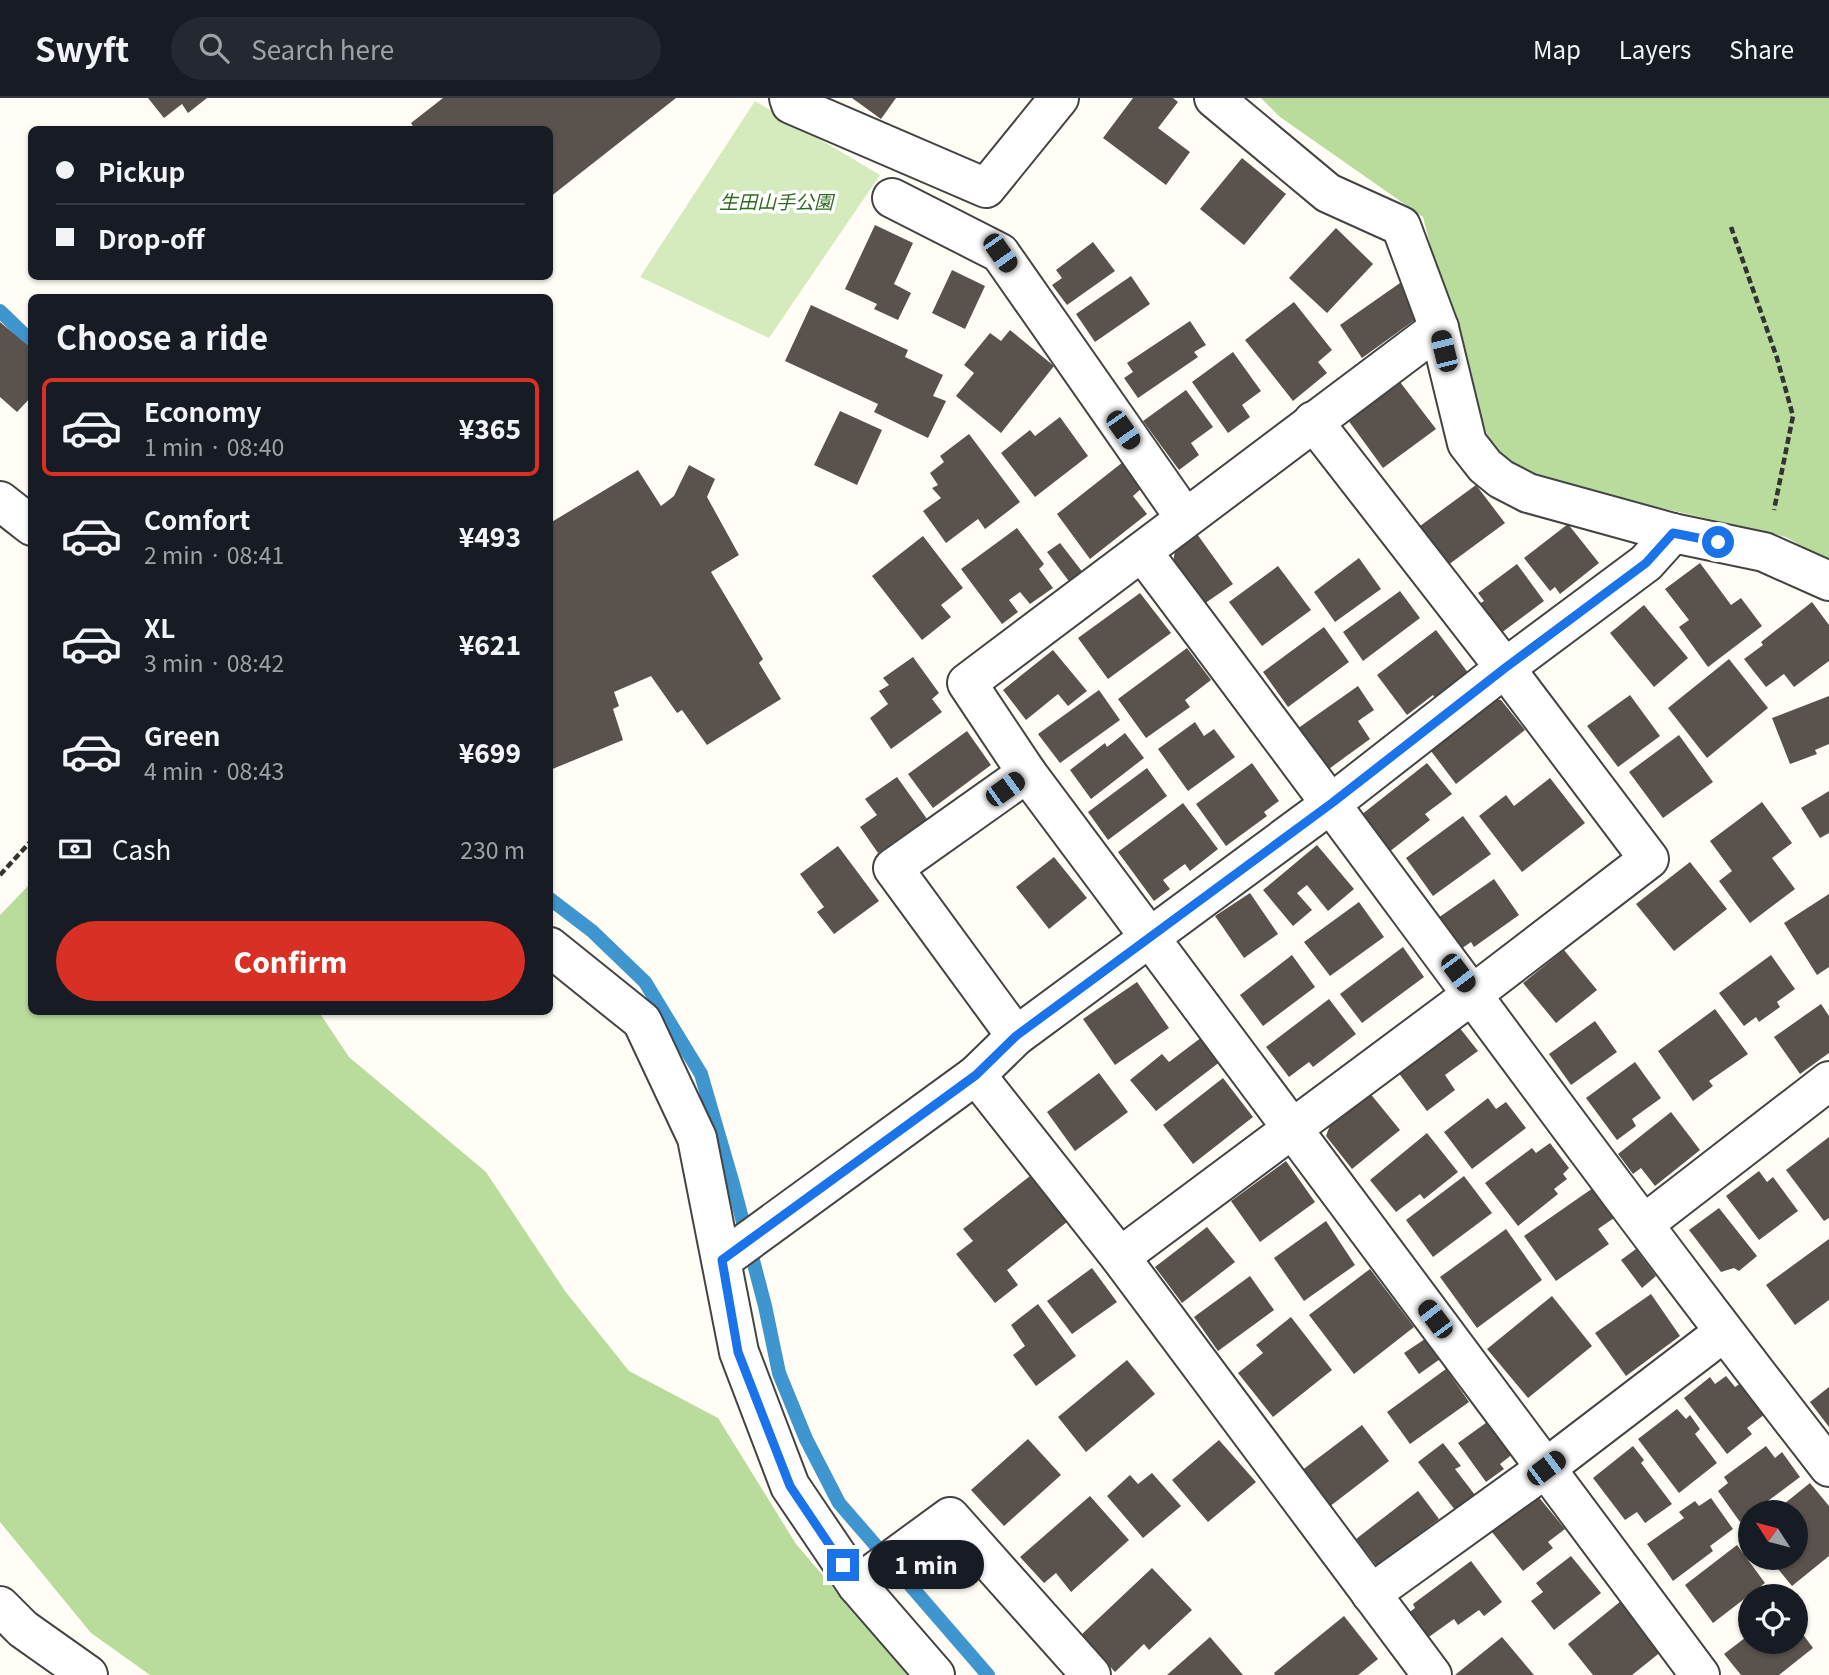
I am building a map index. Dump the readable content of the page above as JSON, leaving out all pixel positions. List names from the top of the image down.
{
  "parks": ["生田山手公園"],
  "north": "top left",
  "page": {
    "header": "Swyft",
    "search": "Search here",
    "nav": ["Map", "Layers", "Share"],
    "banner": ["Pickup", "Drop-off"],
    "heading": "Choose a ride",
    "list": [
      {
        "name": "Economy",
        "note": "1 min · 08:40",
        "value": "¥365"
      },
      {
        "name": "Comfort",
        "note": "2 min · 08:41",
        "value": "¥493"
      },
      {
        "name": "XL",
        "note": "3 min · 08:42",
        "value": "¥621"
      },
      {
        "name": "Green",
        "note": "4 min · 08:43",
        "value": "¥699"
      }
    ],
    "pay": ["Cash", "230 m"],
    "buttons": "Confirm",
    "bubble": "1 min"
  }
}
